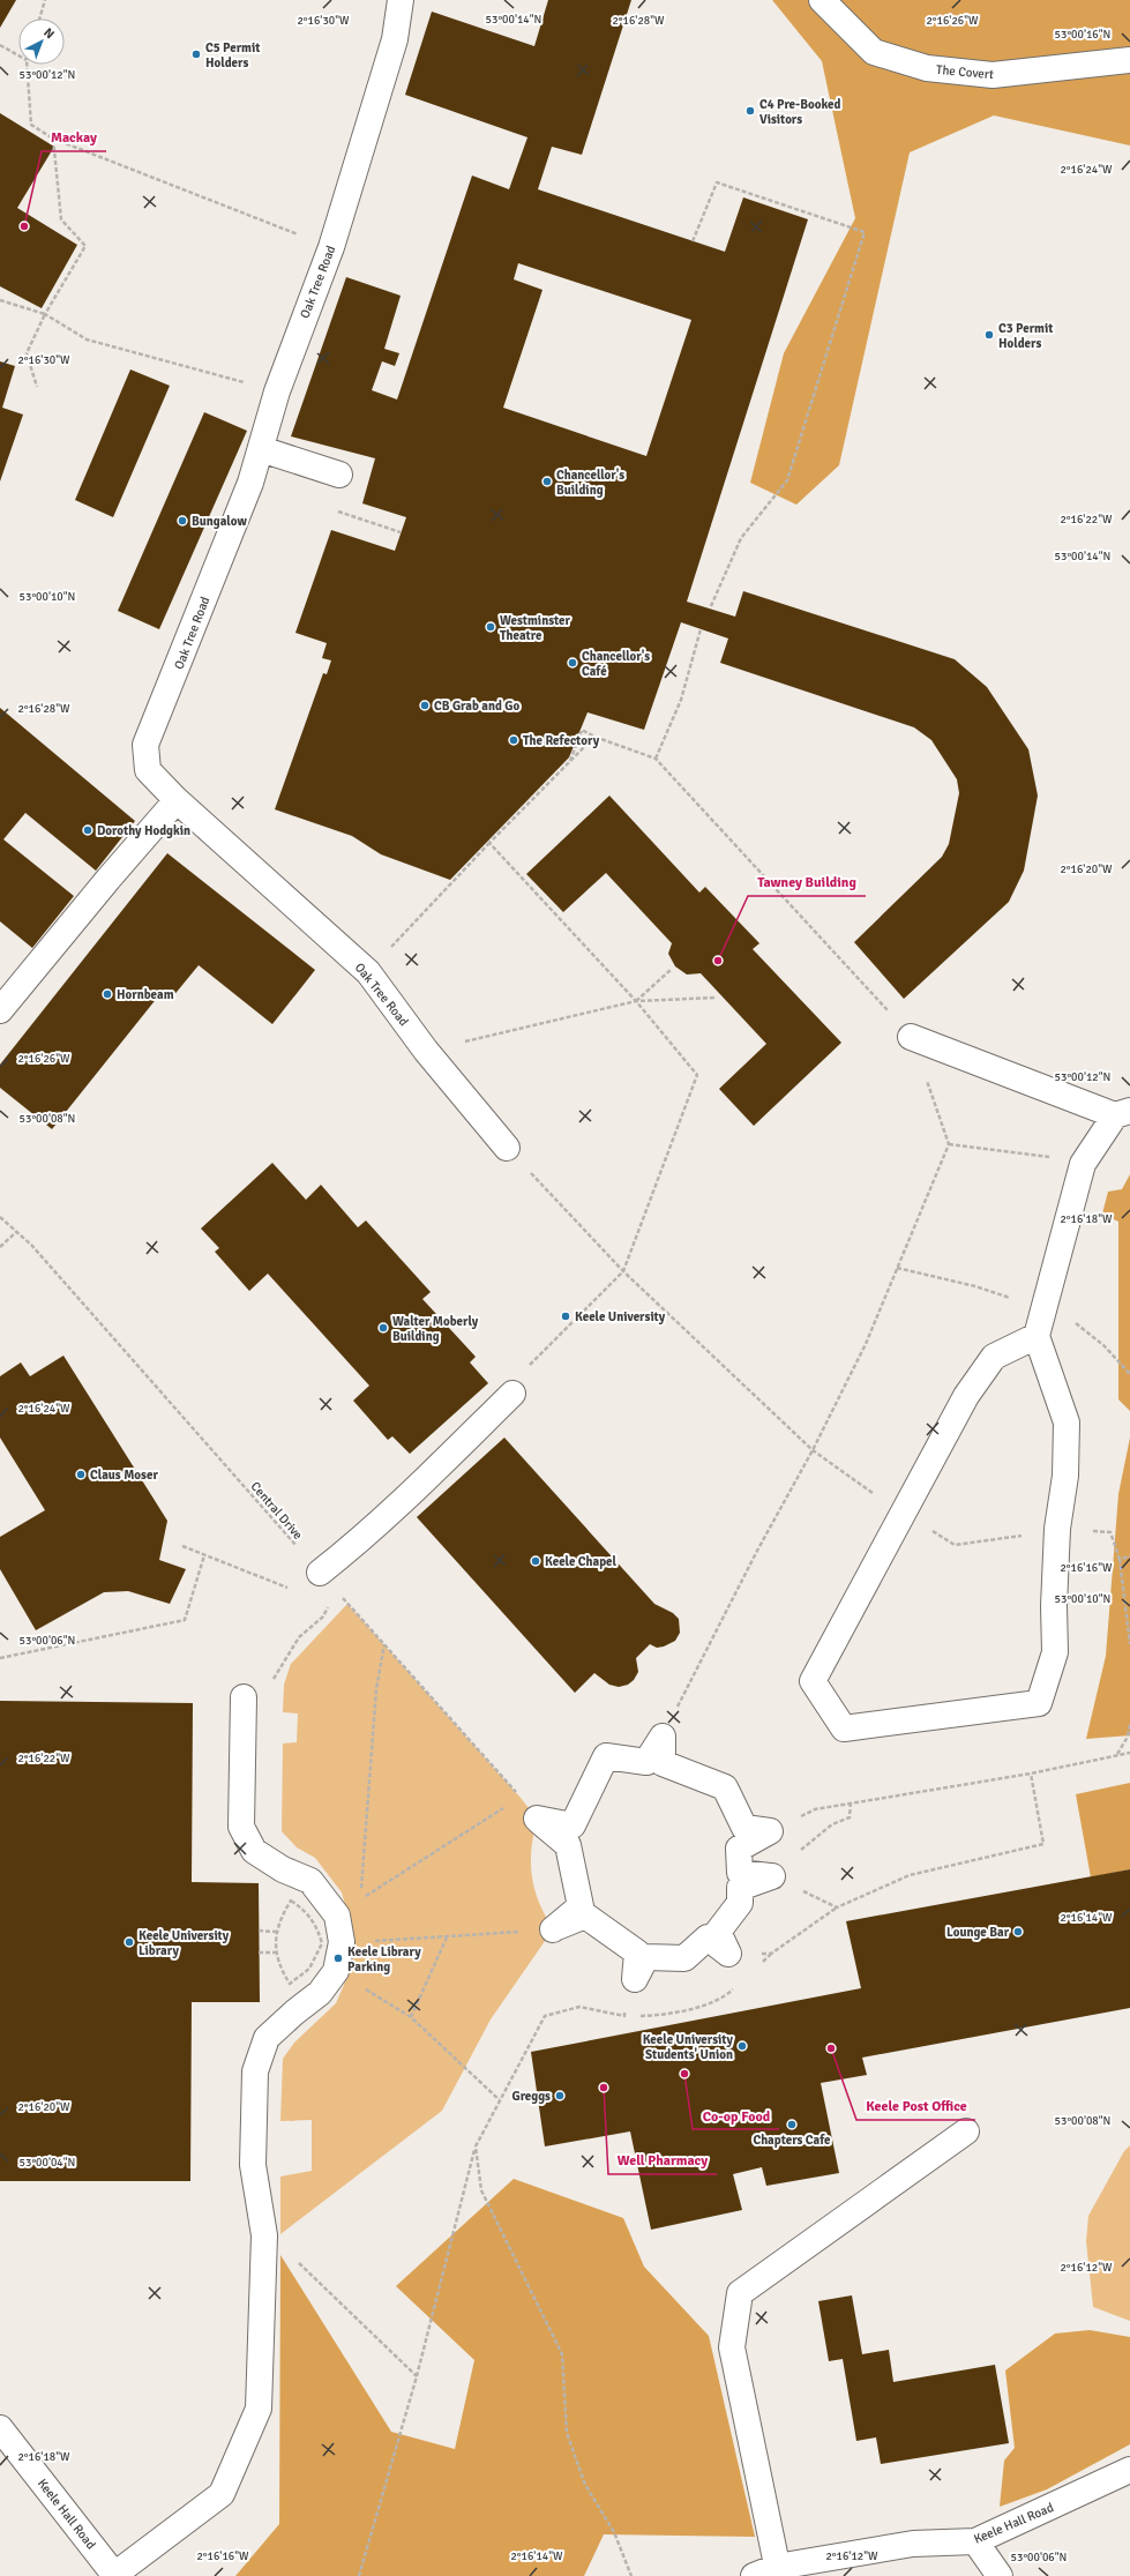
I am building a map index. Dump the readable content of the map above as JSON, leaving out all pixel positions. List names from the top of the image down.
{
  "streets": {
    "street": ["The Covert", "Oak Tree Road", "Keele Hall Road"],
    "path": ["Central Drive"]
  },
  "places": [
    "C5 Permit Holders",
    "C4 Pre-Booked Visitors",
    "Mackay",
    "C3 Permit Holders",
    "Chancellor's Building",
    "Bungalow",
    "Westminster Theatre",
    "Chancellor's Café",
    "CB Grab and Go",
    "The Refectory",
    "Dorothy Hodgkin",
    "Tawney Building",
    "Hornbeam",
    "Keele University",
    "Walter Moberly Building",
    "Claus Moser",
    "Keele Chapel",
    "Lounge Bar",
    "Keele University Library",
    "Keele Library Parking",
    "Keele University Students' Union",
    "Keele Post Office",
    "Co-op Food",
    "Well Pharmacy",
    "Greggs",
    "Chapters Cafe"
  ],
  "north": "top right",
  "coordinates": [
    "53°00'14\"N",
    "2°16'30\"W",
    "2°16'28\"W",
    "2°16'26\"W",
    "53°00'16\"N",
    "53°00'12\"N",
    "2°16'24\"W",
    "2°16'22\"W",
    "53°00'10\"N",
    "2°16'20\"W",
    "53°00'08\"N",
    "2°16'18\"W",
    "2°16'16\"W",
    "53°00'06\"N",
    "2°16'14\"W",
    "53°00'04\"N",
    "2°16'12\"W"
  ]
}
